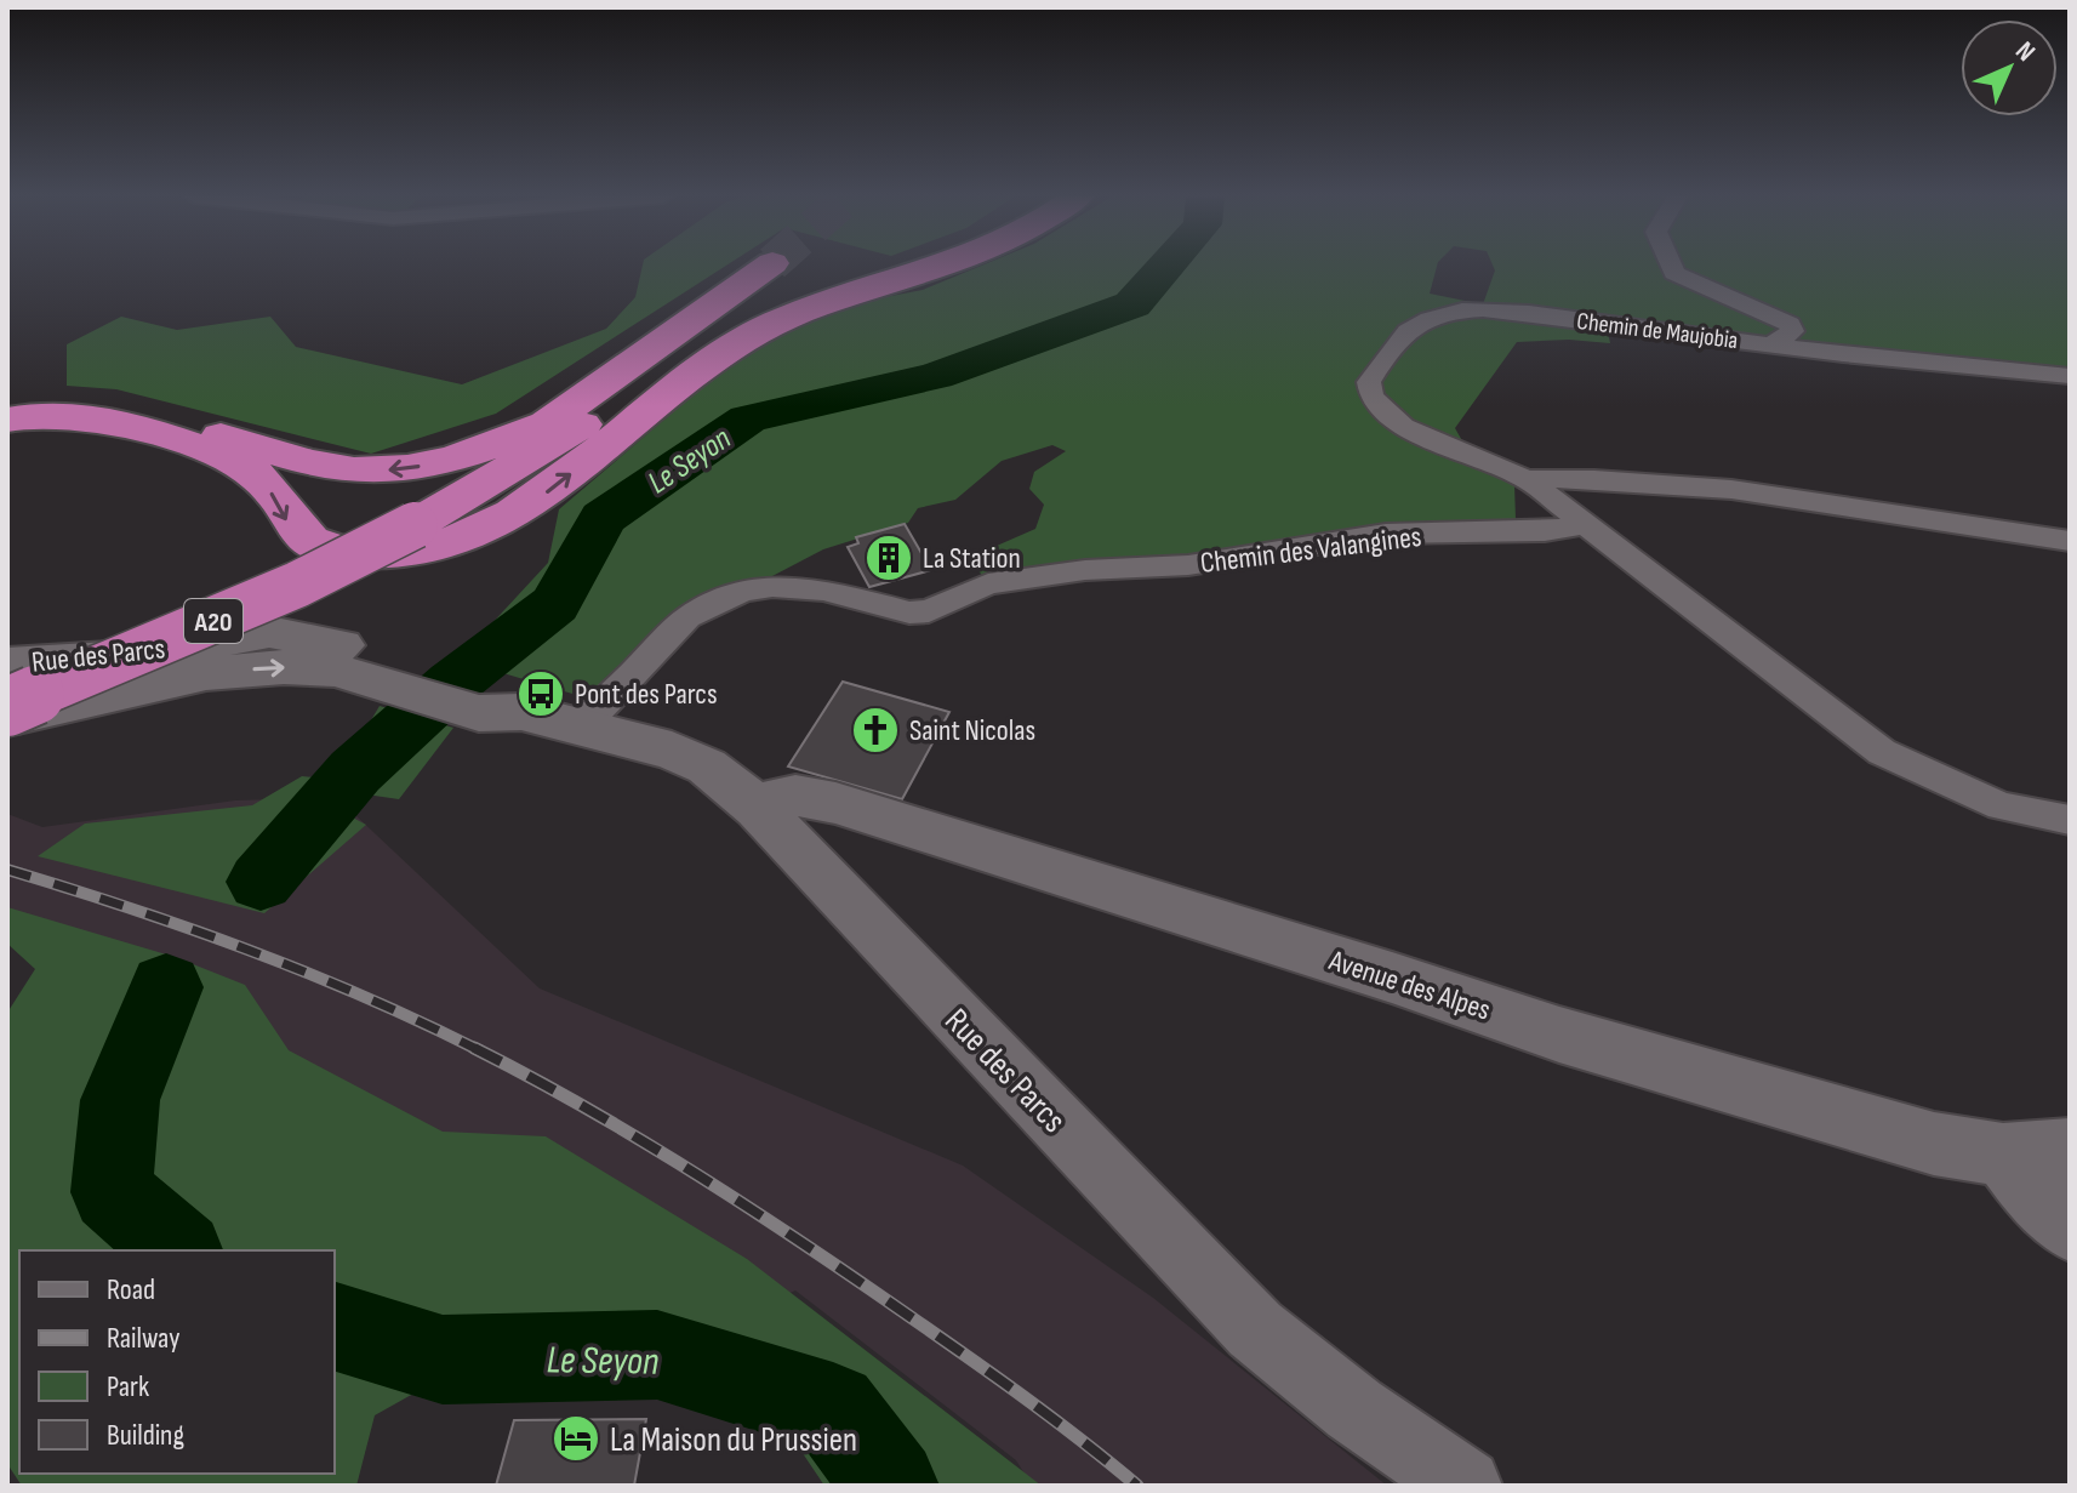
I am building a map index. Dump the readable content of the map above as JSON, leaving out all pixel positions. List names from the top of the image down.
{
  "streets": {
    "highway": ["A20"],
    "main road": ["Rue des Parcs", "Avenue des Alpes"],
    "street": ["Chemin de Maujobia", "Chemin des Valangines"]
  },
  "crossings": [
    ["Chemin de Maujobia", "Chemin des Valangines"],
    ["Chemin des Valangines", "Rue des Parcs"],
    ["Rue des Parcs", "Avenue des Alpes"]
  ],
  "water": ["Le Seyon"],
  "places": {
    "building": ["La Station"],
    "bus stop": ["Pont des Parcs"],
    "church": ["Saint Nicolas"],
    "hotel": ["La Maison du Prussien"]
  },
  "legend": [
    "Road",
    "Railway",
    "Park",
    "Building"
  ],
  "north": "top right"
}
